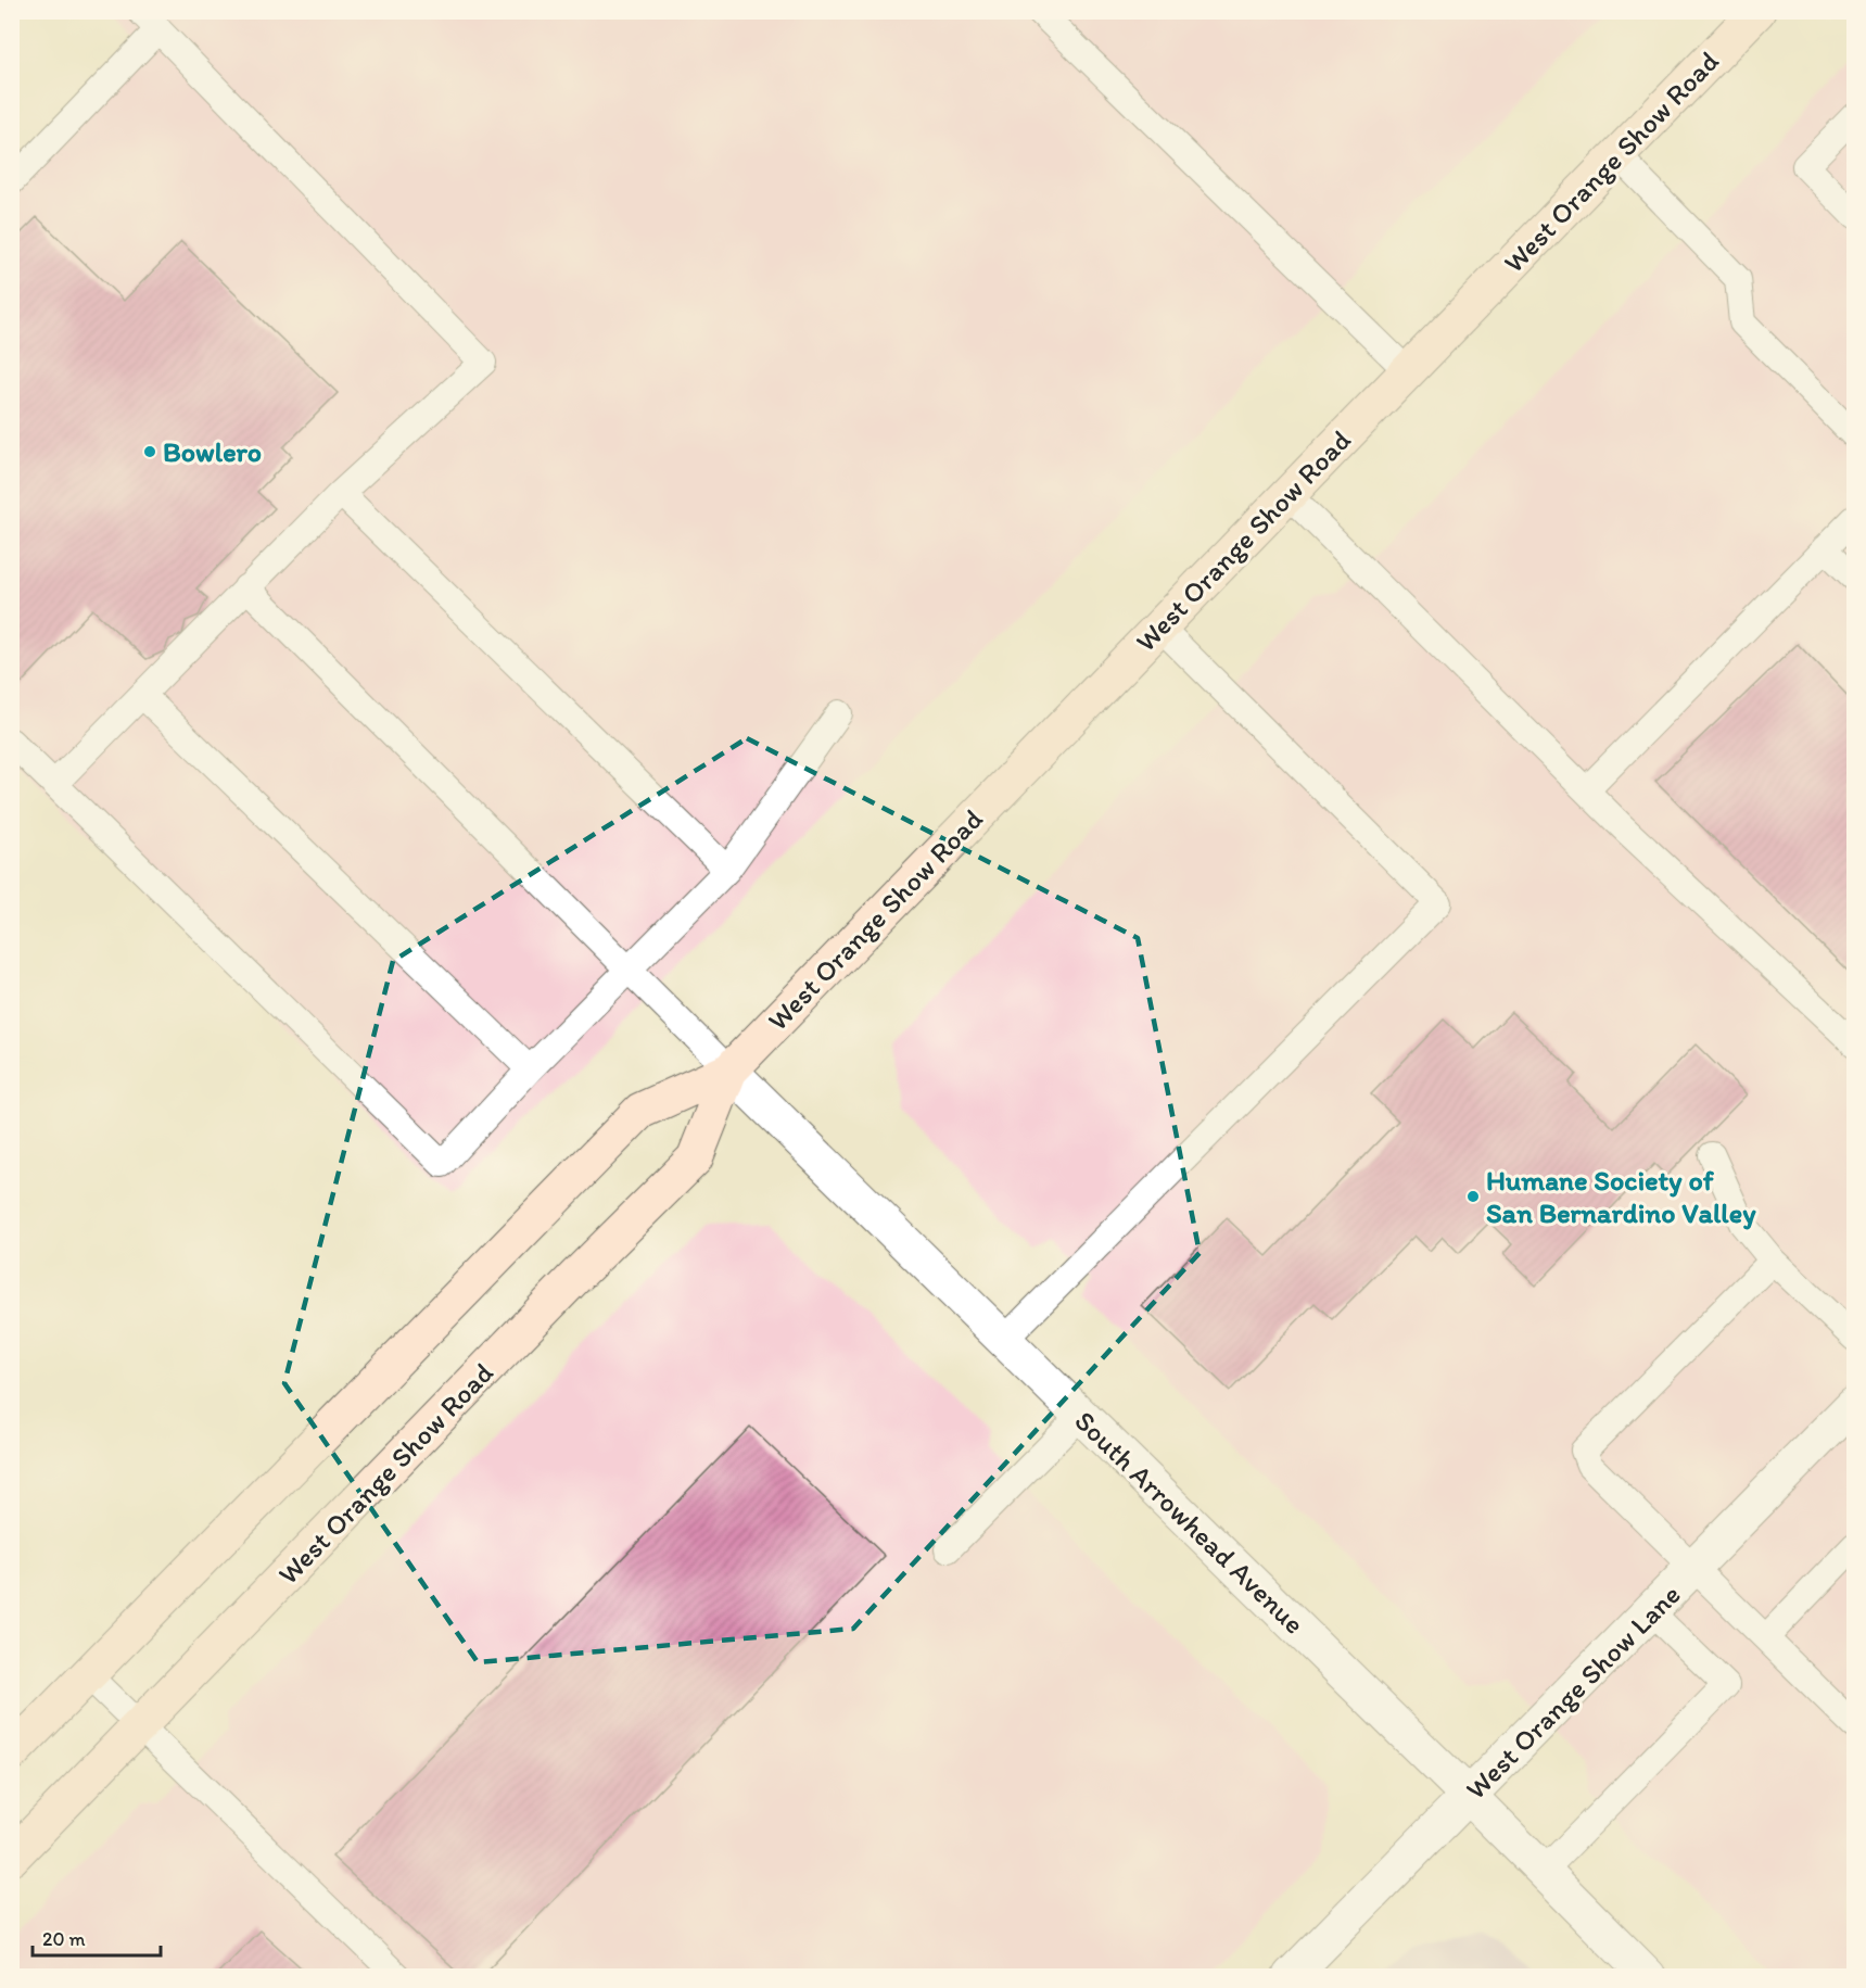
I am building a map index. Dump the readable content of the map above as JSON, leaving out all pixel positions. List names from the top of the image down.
{
  "streets": {
    "main road": ["West Orange Show Road"],
    "street": ["South Arrowhead Avenue", "West Orange Show Lane"]
  },
  "crossings": [
    ["West Orange Show Road", "South Arrowhead Avenue"],
    ["South Arrowhead Avenue", "West Orange Show Lane"]
  ],
  "places": ["Bowlero", "Humane Society of San Bernardino Valley"],
  "scale_bar": "20 m"
}
